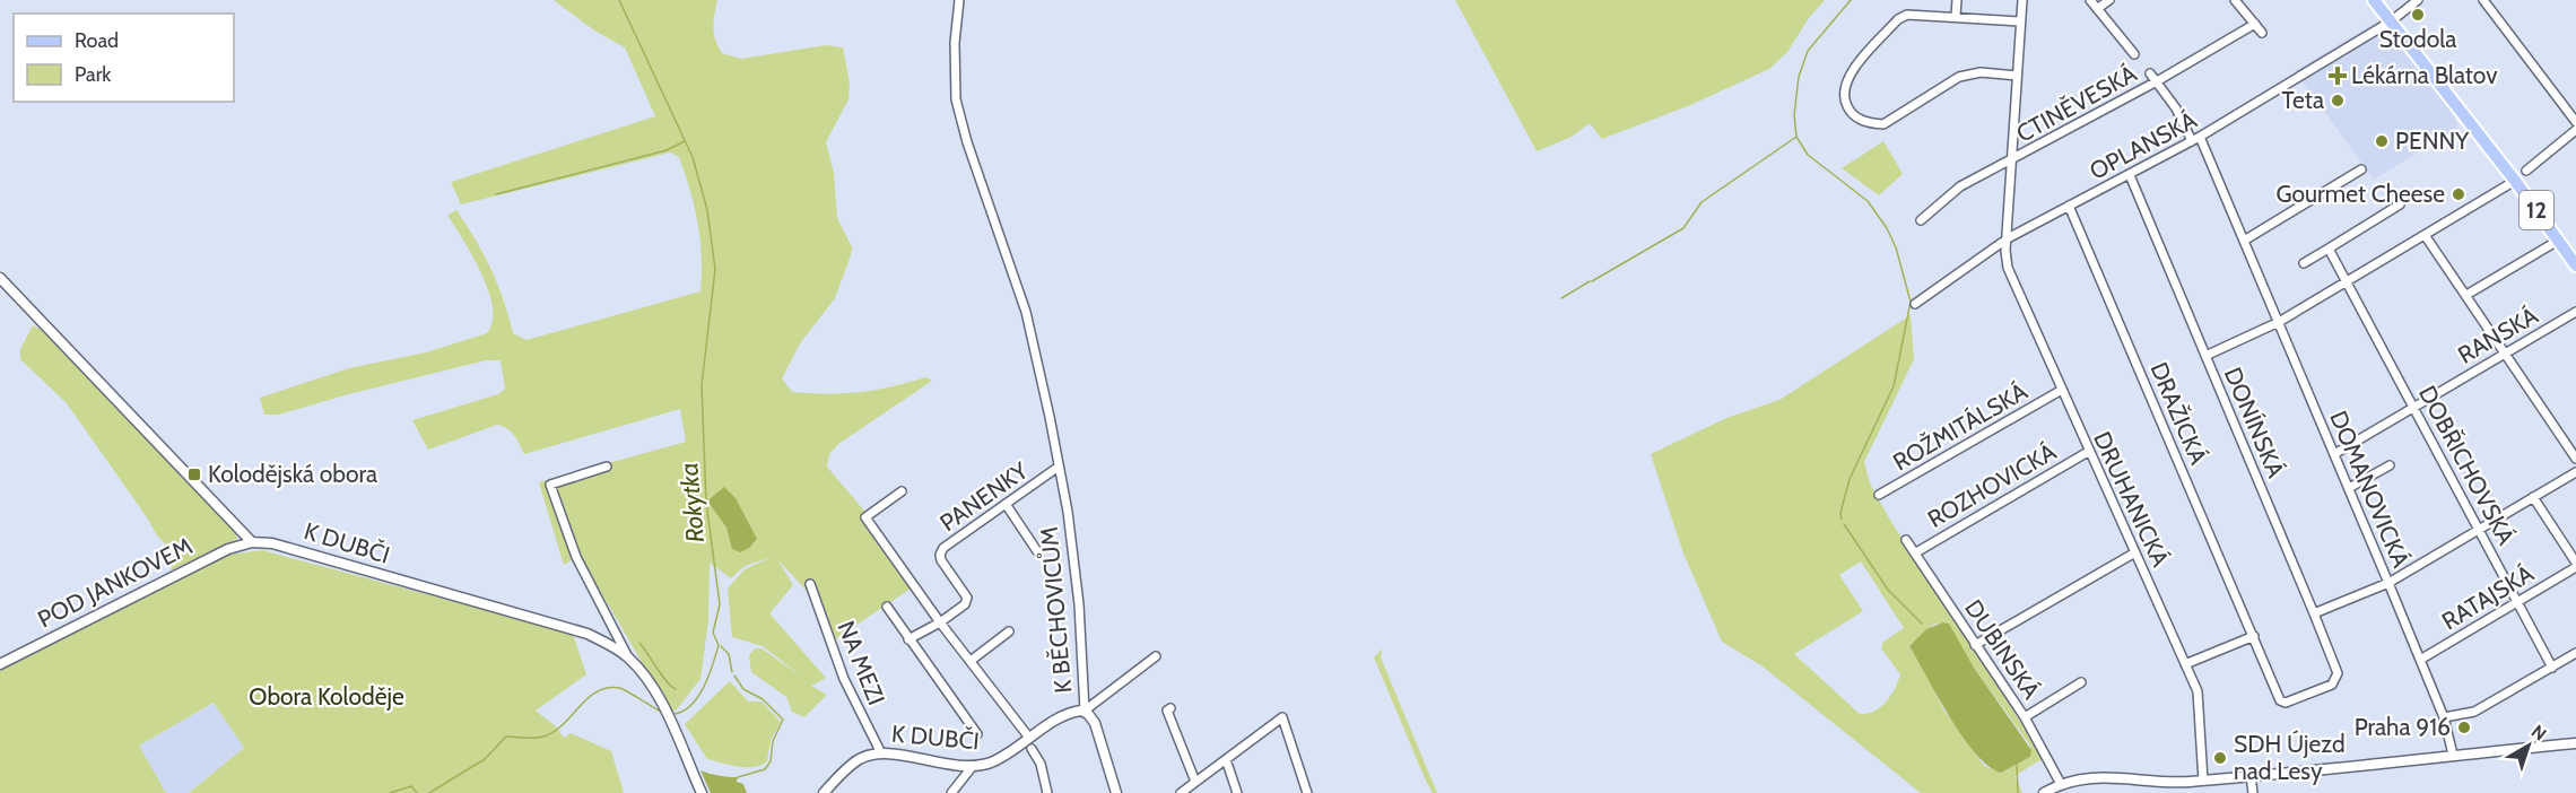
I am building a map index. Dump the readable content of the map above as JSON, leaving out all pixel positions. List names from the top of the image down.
{
  "streets": {
    "main road": ["12"],
    "street": [
      "CTINĚVESKÁ",
      "OPLANSKÁ",
      "RANSKÁ",
      "DRAŽICKÁ",
      "DONÍNSKÁ",
      "ROŽMITÁLSKÁ",
      "DOBŘICHOVSKÁ",
      "ROZHOVICKÁ",
      "DOMANOVICKÁ",
      "PANENKY",
      "DRUHANICKÁ",
      "K DUBČI",
      "POD JANKOVEM",
      "RATAJSKÁ",
      "K BĚCHOVICŮM",
      "DUBINSKÁ",
      "NA MEZI"
    ]
  },
  "crossings": [
    ["CTINĚVESKÁ", "DOMANOVICKÁ"],
    ["CTINĚVESKÁ", "DRUHANICKÁ"],
    ["OPLANSKÁ", "12"],
    ["OPLANSKÁ", "DRAŽICKÁ"],
    ["OPLANSKÁ", "DONÍNSKÁ"],
    ["OPLANSKÁ", "DOMANOVICKÁ"],
    ["OPLANSKÁ", "DRUHANICKÁ"],
    ["RANSKÁ", "DOBŘICHOVSKÁ"],
    ["RANSKÁ", "DOMANOVICKÁ"],
    ["DRAŽICKÁ", "DONÍNSKÁ"],
    ["ROŽMITÁLSKÁ", "DRUHANICKÁ"],
    ["DOBŘICHOVSKÁ", "RATAJSKÁ"],
    ["ROZHOVICKÁ", "DRUHANICKÁ"],
    ["ROZHOVICKÁ", "DUBINSKÁ"],
    ["DOMANOVICKÁ", "RATAJSKÁ"],
    ["PANENKY", "K BĚCHOVICŮM"],
    ["K DUBČI", "POD JANKOVEM"],
    ["K DUBČI", "K BĚCHOVICŮM"],
    ["K DUBČI", "NA MEZI"]
  ],
  "water": ["Rokytka"],
  "parks": ["Obora Koloděje"],
  "places": {
    "other": [
      "Stodola",
      "Teta",
      "PENNY",
      "Gourmet Cheese",
      "Praha 916",
      "SDH Újezd nad Lesy"
    ],
    "health": ["Lékárna Blatov"],
    "transit": ["Kolodějská obora"]
  },
  "legend": ["Road", "Park"],
  "north": "top right"
}
